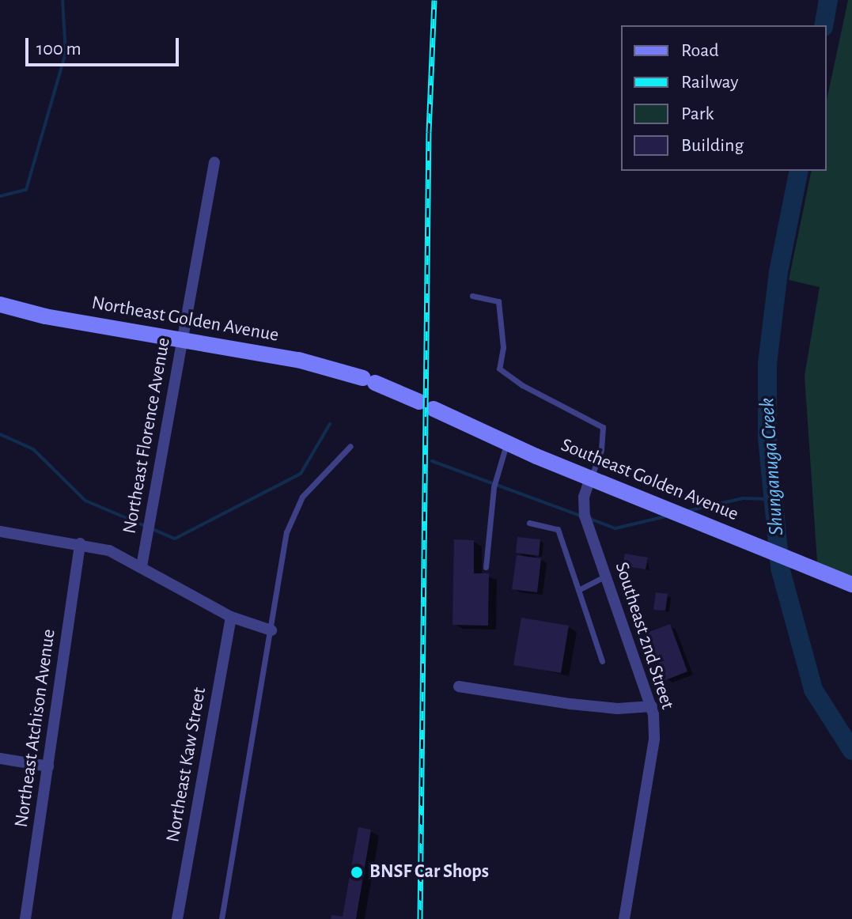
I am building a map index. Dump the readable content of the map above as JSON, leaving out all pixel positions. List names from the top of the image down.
{
  "streets": {
    "street": [
      "Northeast Golden Avenue",
      "Northeast Florence Avenue",
      "Southeast Golden Avenue",
      "Southeast 2nd Street",
      "Northeast Atchison Avenue",
      "Northeast Kaw Street"
    ]
  },
  "crossings": [
    ["Northeast Golden Avenue", "Northeast Florence Avenue"],
    ["Northeast Golden Avenue", "Southeast Golden Avenue"],
    ["Southeast Golden Avenue", "Southeast 2nd Street"]
  ],
  "water": ["Shunganuga Creek"],
  "places": ["BNSF Car Shops"],
  "legend": [
    "Road",
    "Railway",
    "Park",
    "Building"
  ],
  "scale_bar": "100 m"
}
